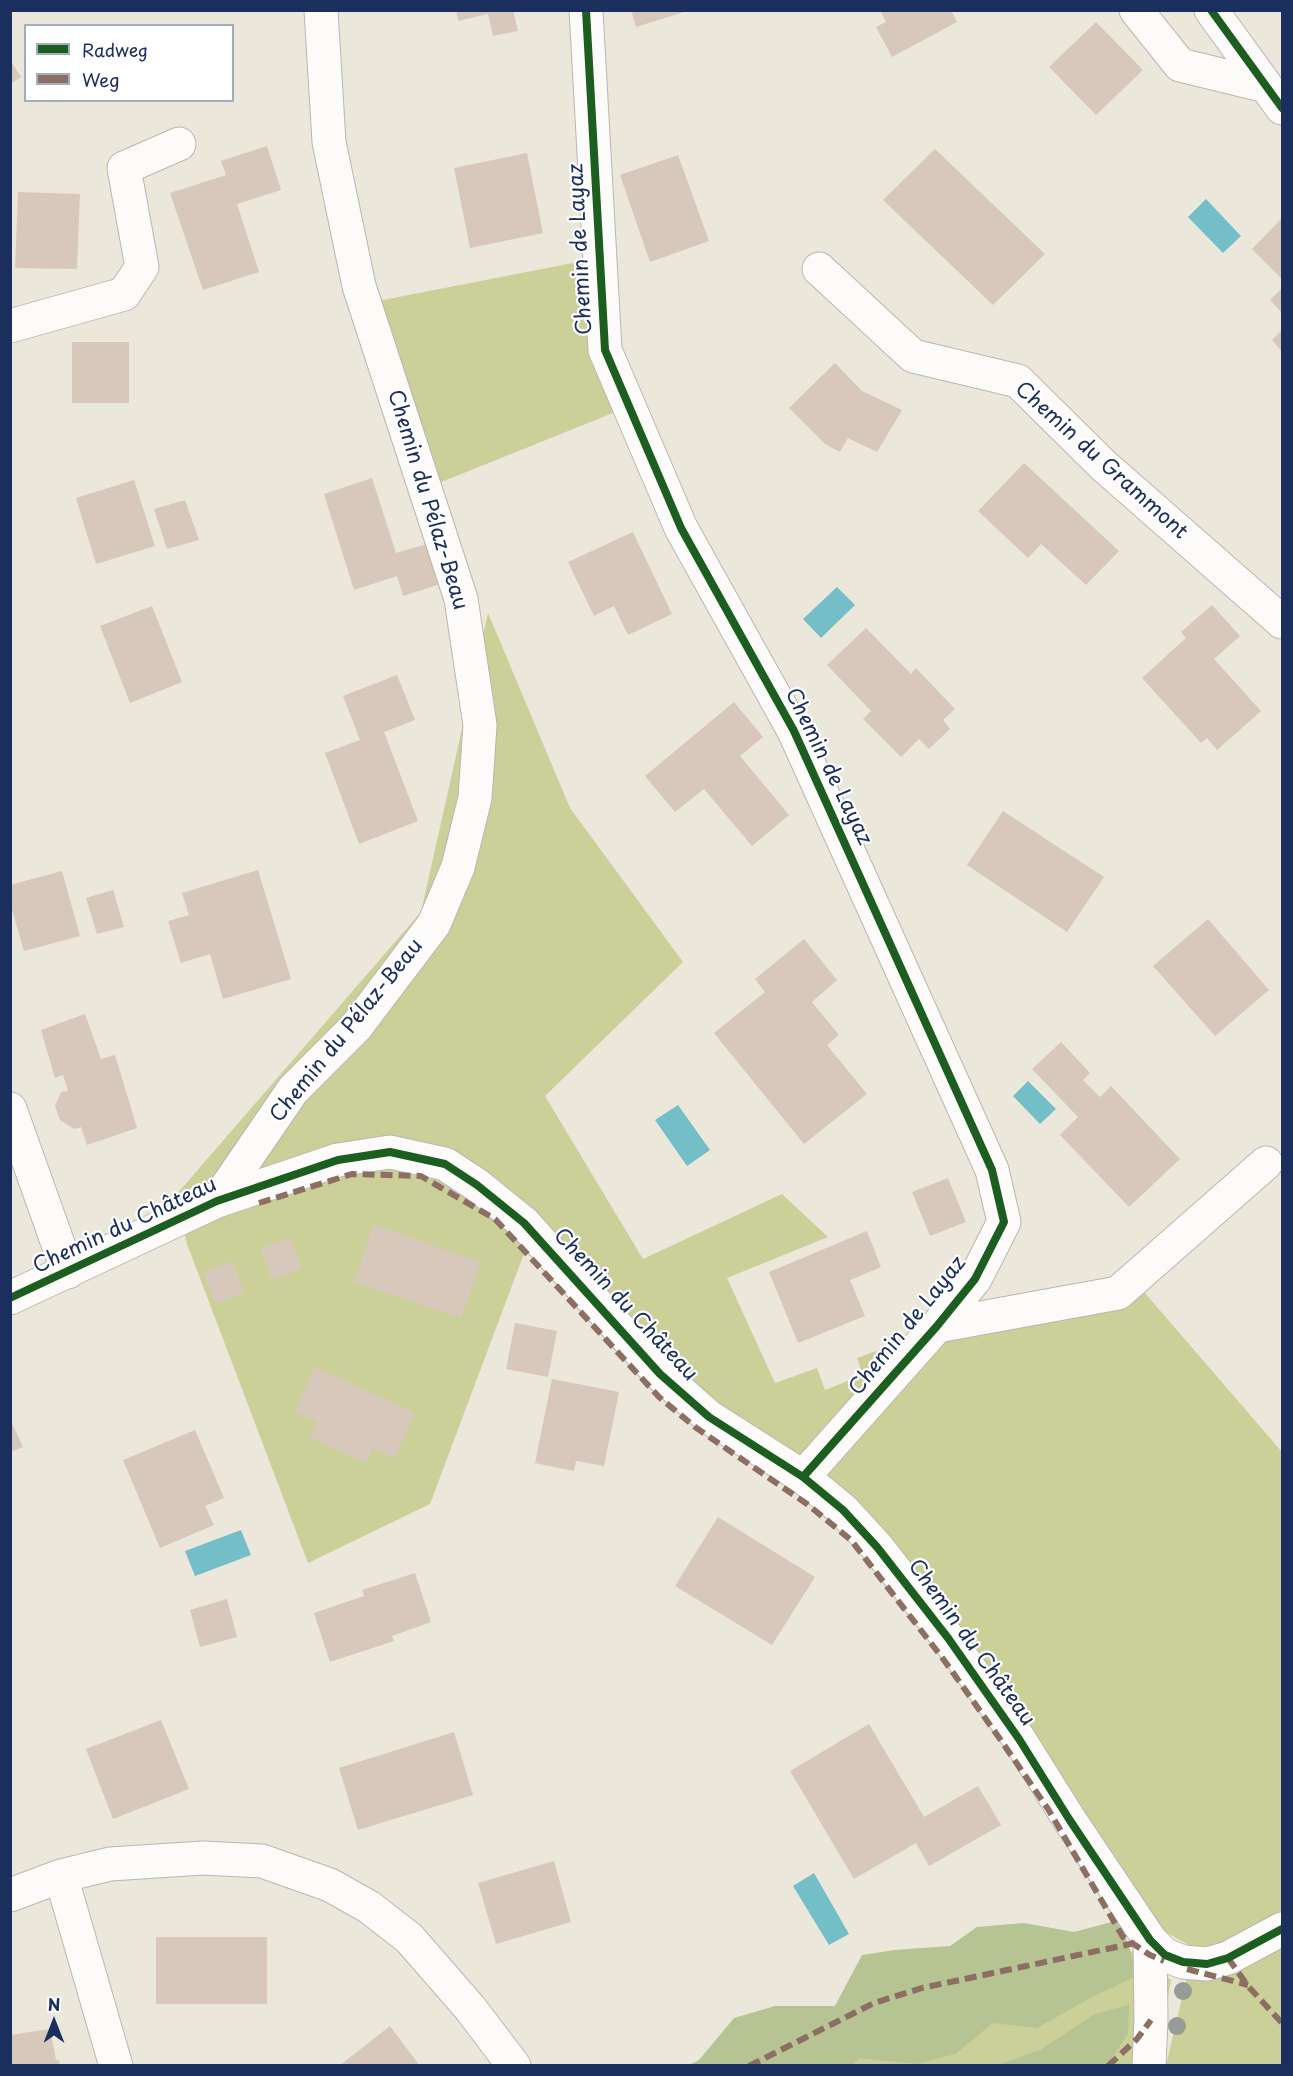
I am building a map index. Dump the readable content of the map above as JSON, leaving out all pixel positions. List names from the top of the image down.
{
  "streets": {
    "street": [
      "Chemin de Layaz",
      "Chemin du Grammont",
      "Chemin du Pélaz-Beau",
      "Chemin du Château"
    ]
  },
  "crossings": [
    ["Chemin de Layaz", "Chemin du Château"],
    ["Chemin du Pélaz-Beau", "Chemin du Château"]
  ],
  "legend": ["Radweg", "Weg"],
  "north": "top"
}
